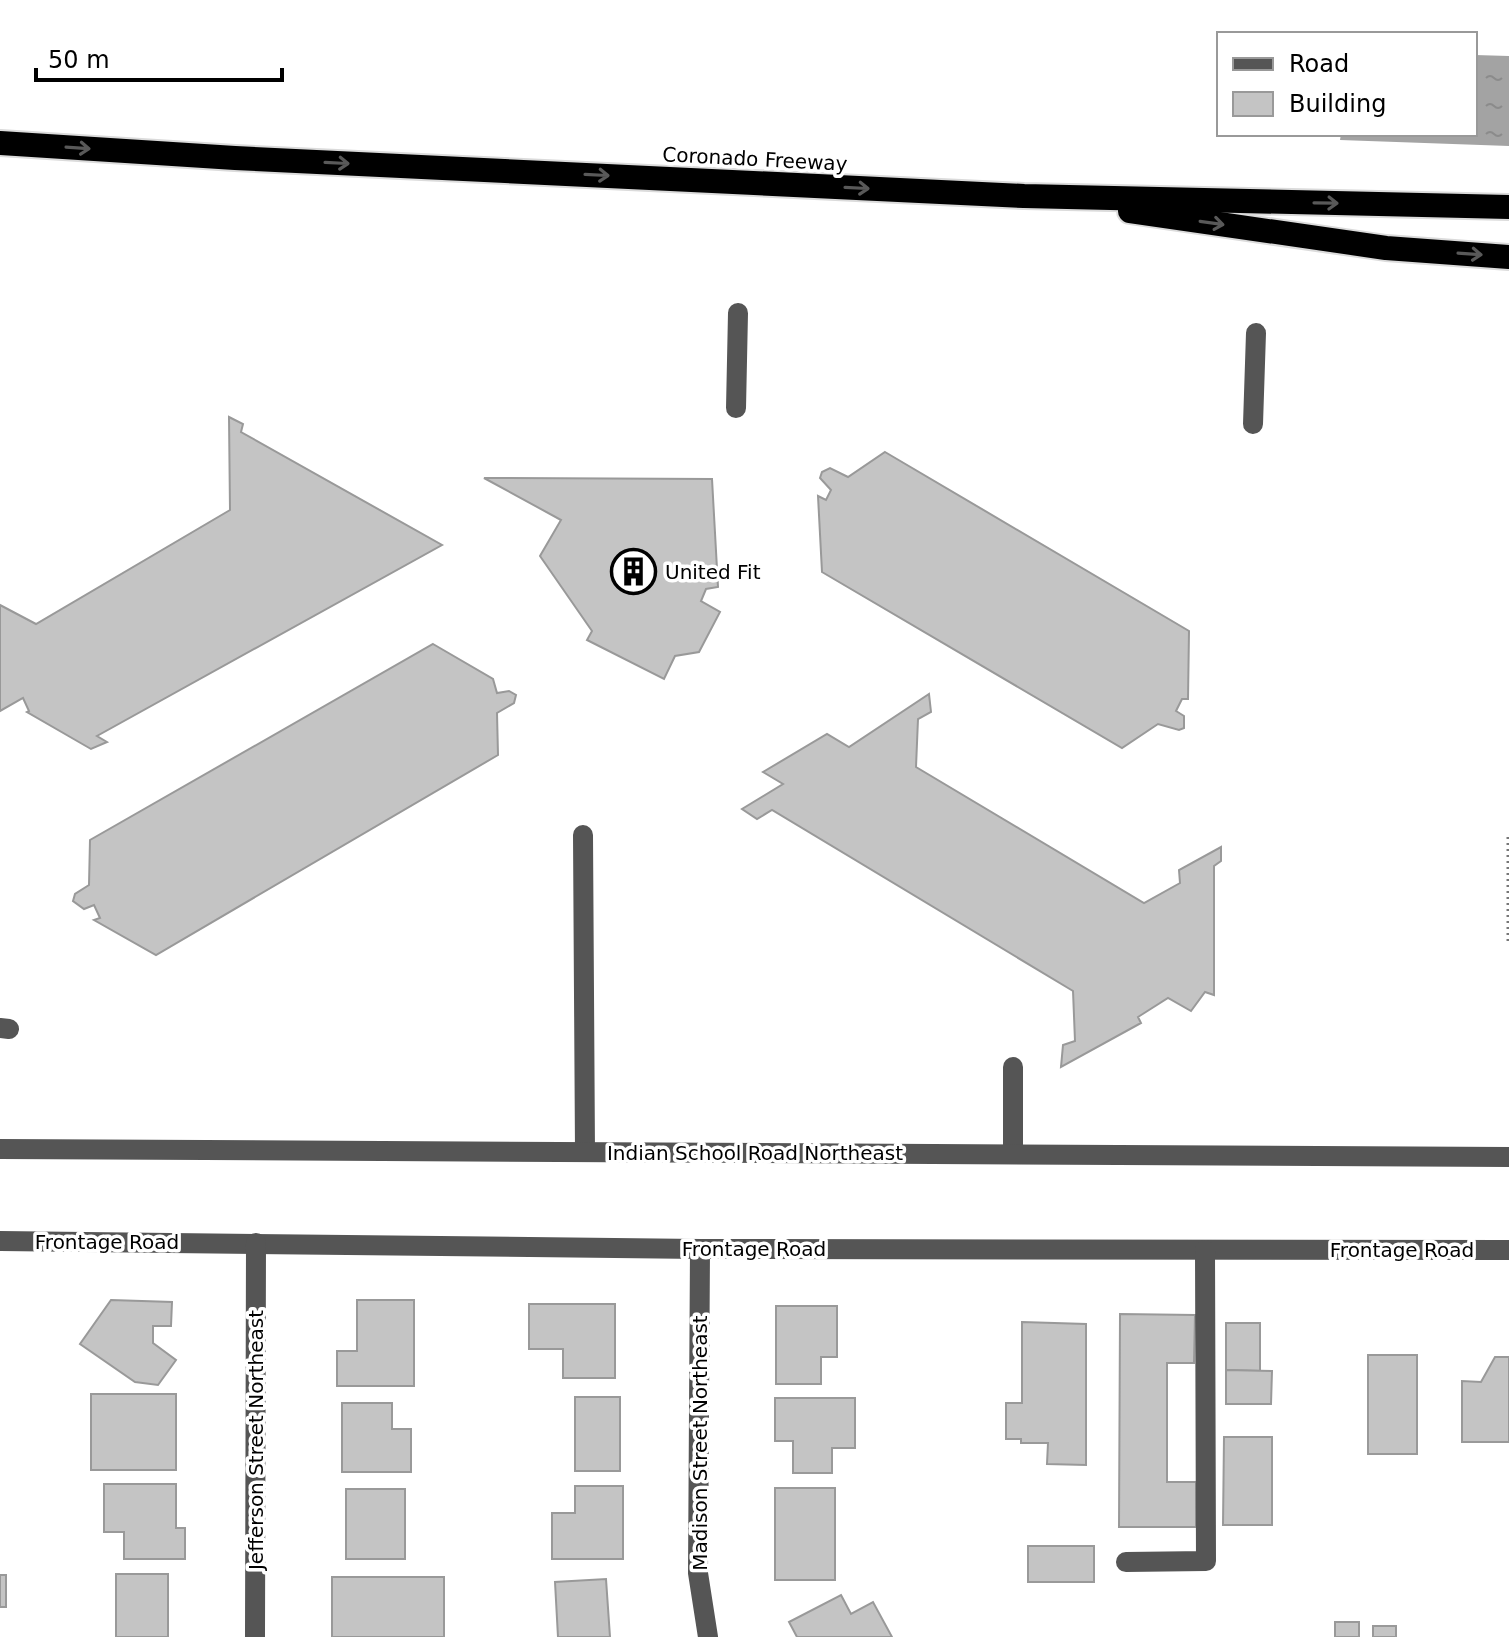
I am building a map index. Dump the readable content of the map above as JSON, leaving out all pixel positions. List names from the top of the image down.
{
  "streets": {
    "highway": ["Coronado Freeway"],
    "street": [
      "Indian School Road Northeast",
      "Frontage Road",
      "Jefferson Street Northeast",
      "Madison Street Northeast"
    ]
  },
  "crossings": [
    ["Frontage Road", "Jefferson Street Northeast"],
    ["Frontage Road", "Madison Street Northeast"]
  ],
  "places": {
    "building": ["United Fit"]
  },
  "legend": ["Road", "Building"],
  "scale_bar": "50 m"
}
